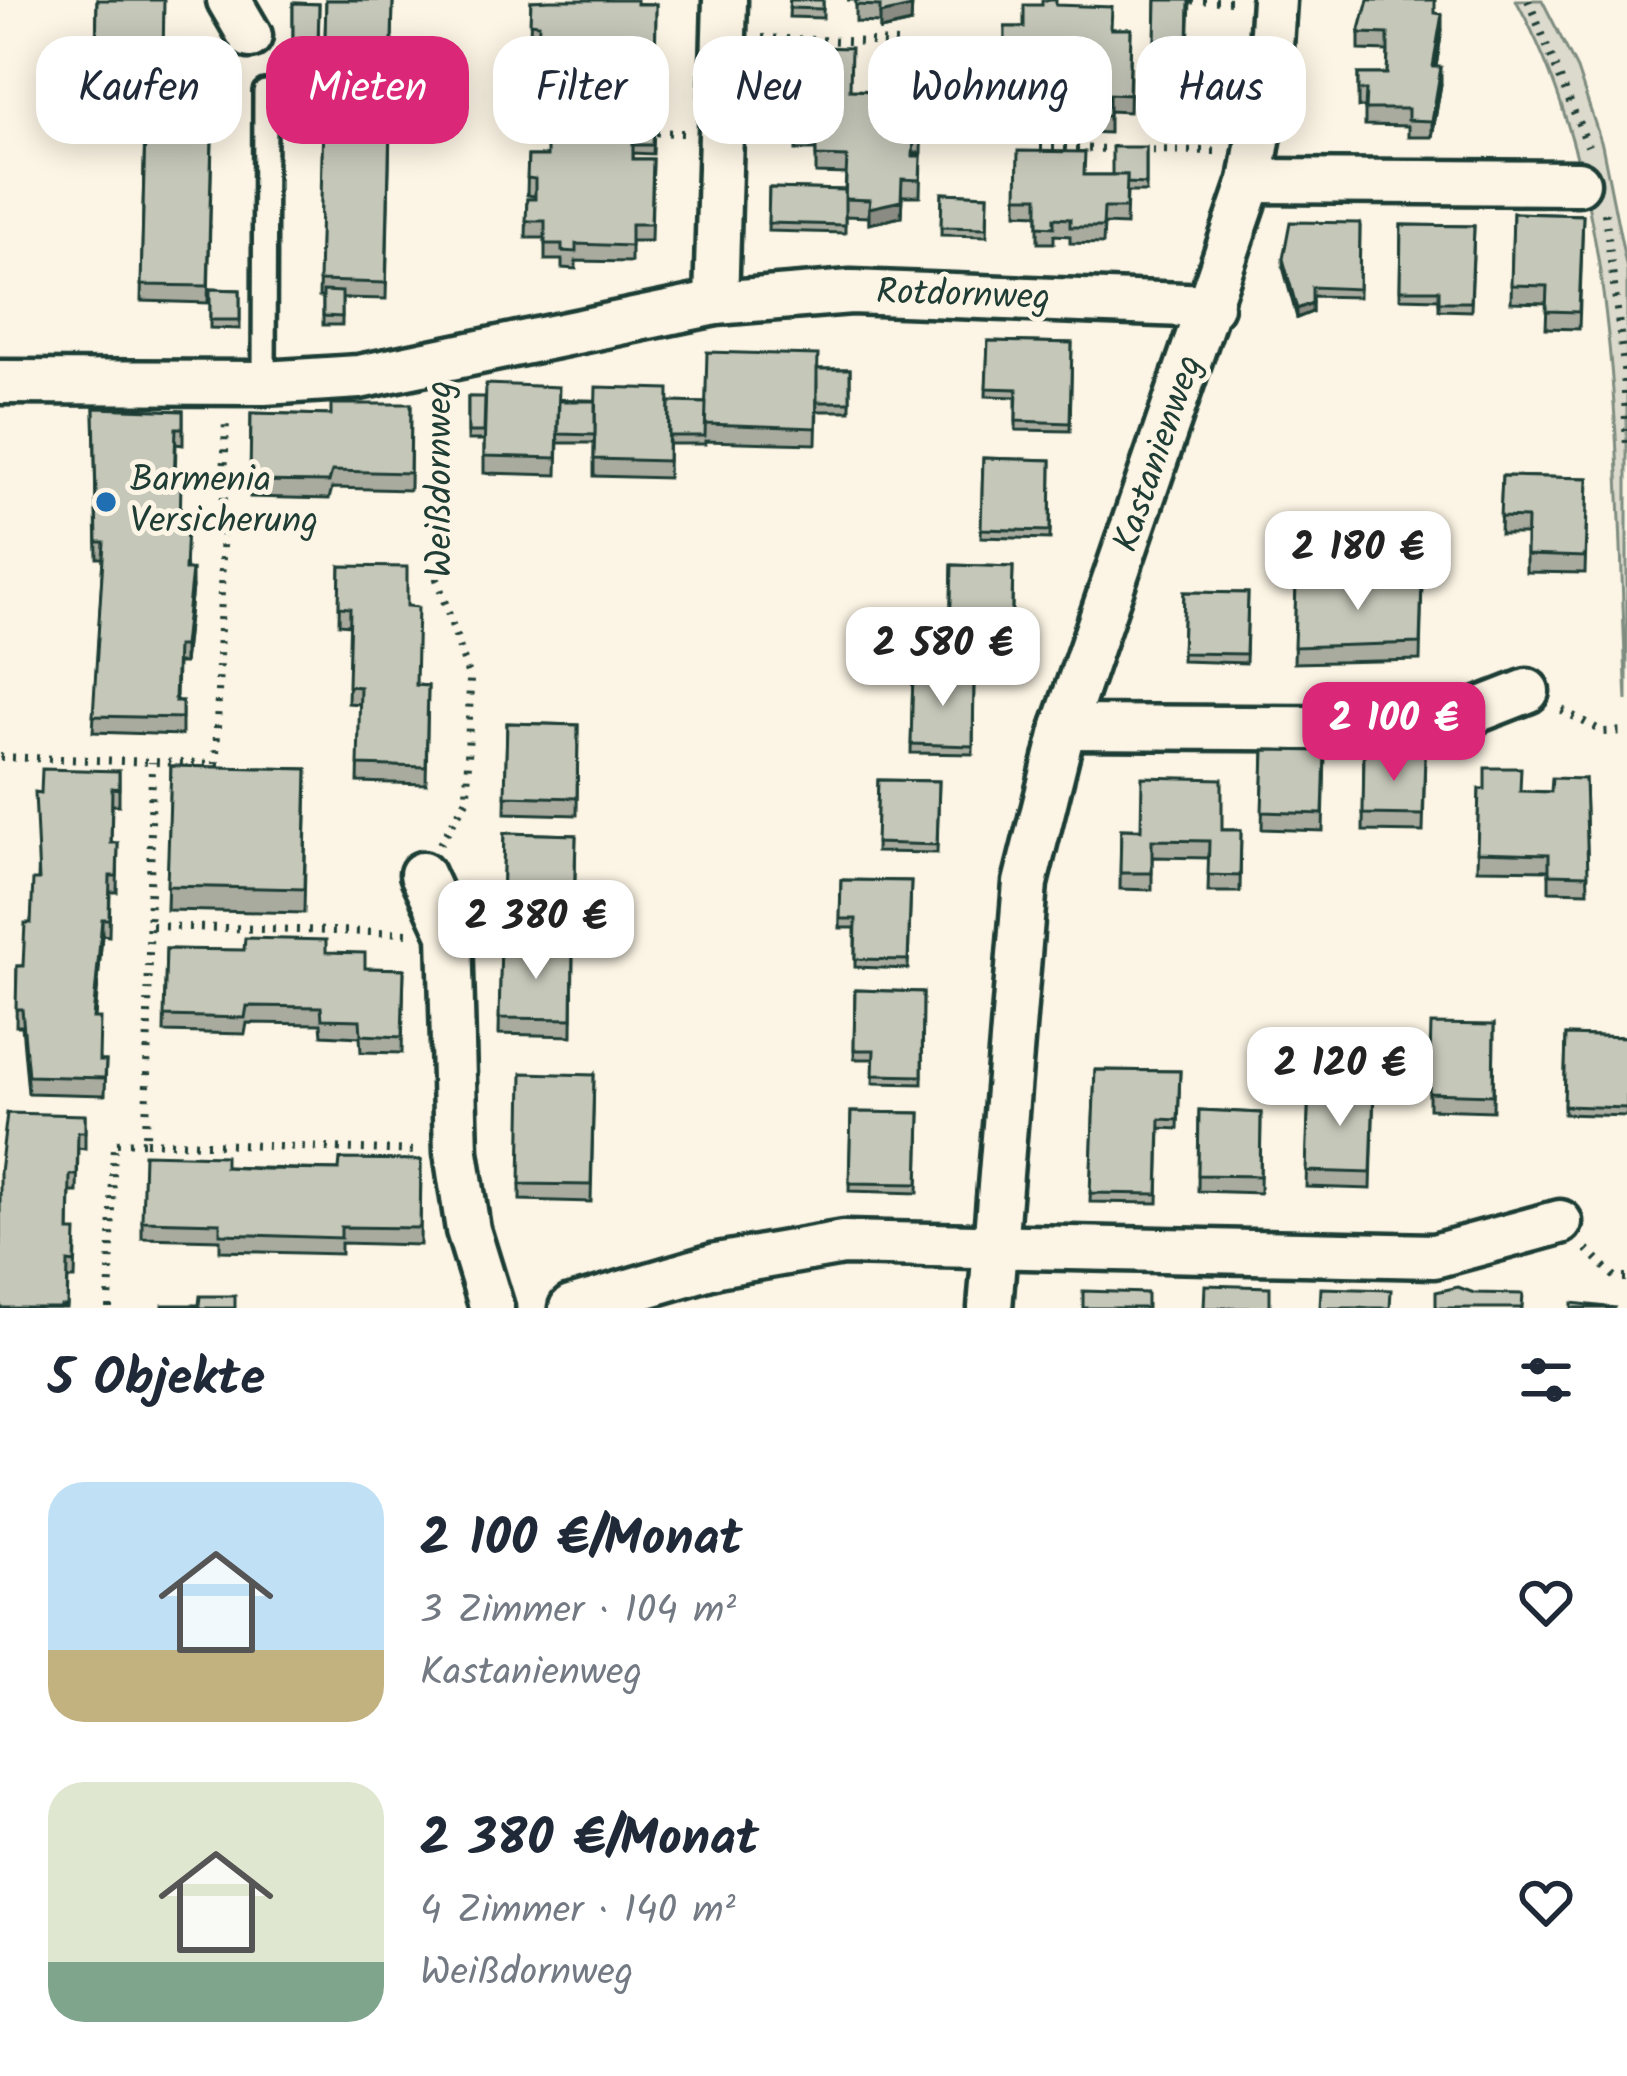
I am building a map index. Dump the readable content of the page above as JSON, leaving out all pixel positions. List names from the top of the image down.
{
  "streets": {
    "street": ["Rotdornweg", "Kastanienweg"],
    "path": ["Weißdornweg"]
  },
  "crossings": [
    ["Rotdornweg", "Kastanienweg"],
    ["Rotdornweg", "Weißdornweg"]
  ],
  "places": ["Barmenia Versicherung"],
  "page": {
    "chip": [
      "Kaufen",
      "Mieten",
      "Filter",
      "Neu",
      "Wohnung",
      "Haus"
    ],
    "price": [
      "2 180 €",
      "2 580 €",
      "2 100 €",
      "2 380 €",
      "2 120 €"
    ],
    "heading": "5 Objekte",
    "list": [
      {
        "name": "2 100 €/Monat",
        "note": "3 Zimmer · 104 m² · Kastanienweg"
      },
      {
        "name": "2 380 €/Monat",
        "note": "4 Zimmer · 140 m² · Weißdornweg"
      }
    ]
  }
}
